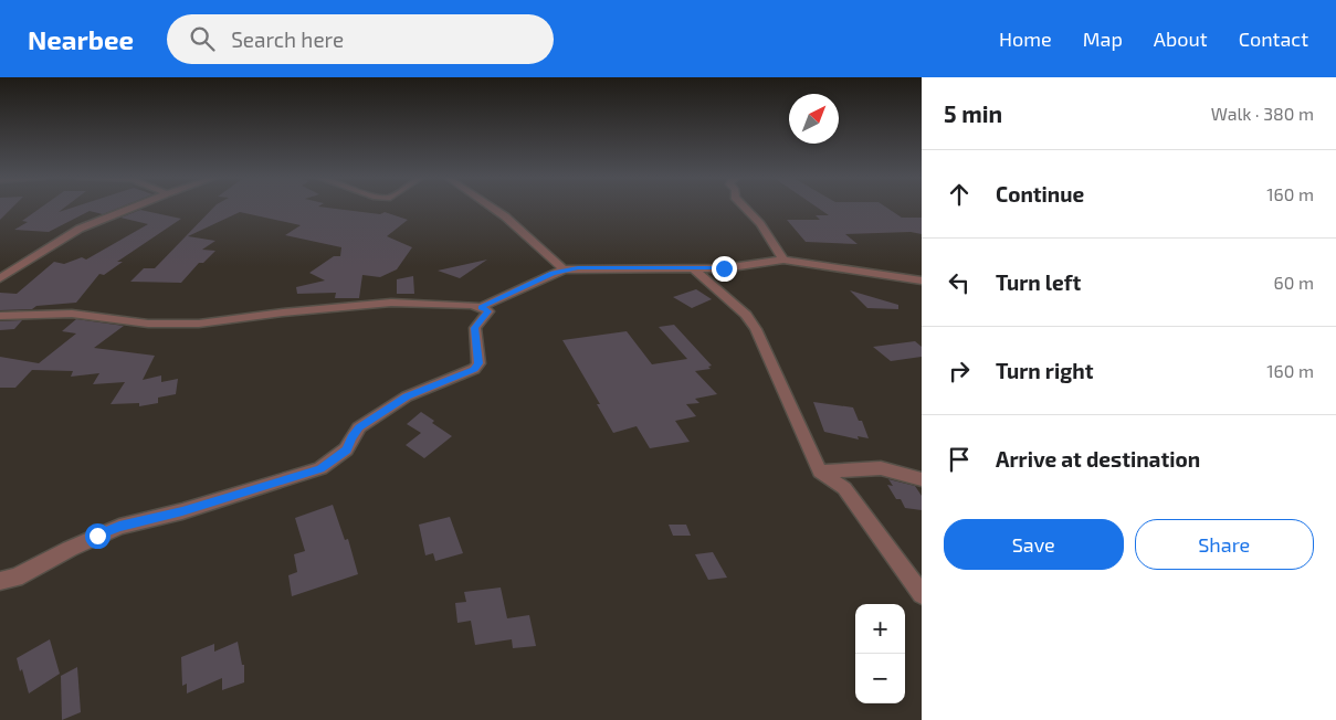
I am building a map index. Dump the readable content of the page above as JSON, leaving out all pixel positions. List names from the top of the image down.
{
  "north": "top right",
  "page": {
    "header": "Nearbee",
    "search": "Search here",
    "nav": [
      "Home",
      "Map",
      "About",
      "Contact"
    ],
    "heading": ["5 min", "Walk · 380 m"],
    "list": [
      ["Continue", "160 m"],
      ["Turn left", "60 m"],
      ["Turn right", "160 m"],
      "Arrive at destination"
    ],
    "buttons": ["Save", "Share"],
    "map_buttons": ["+", "−"]
  }
}
